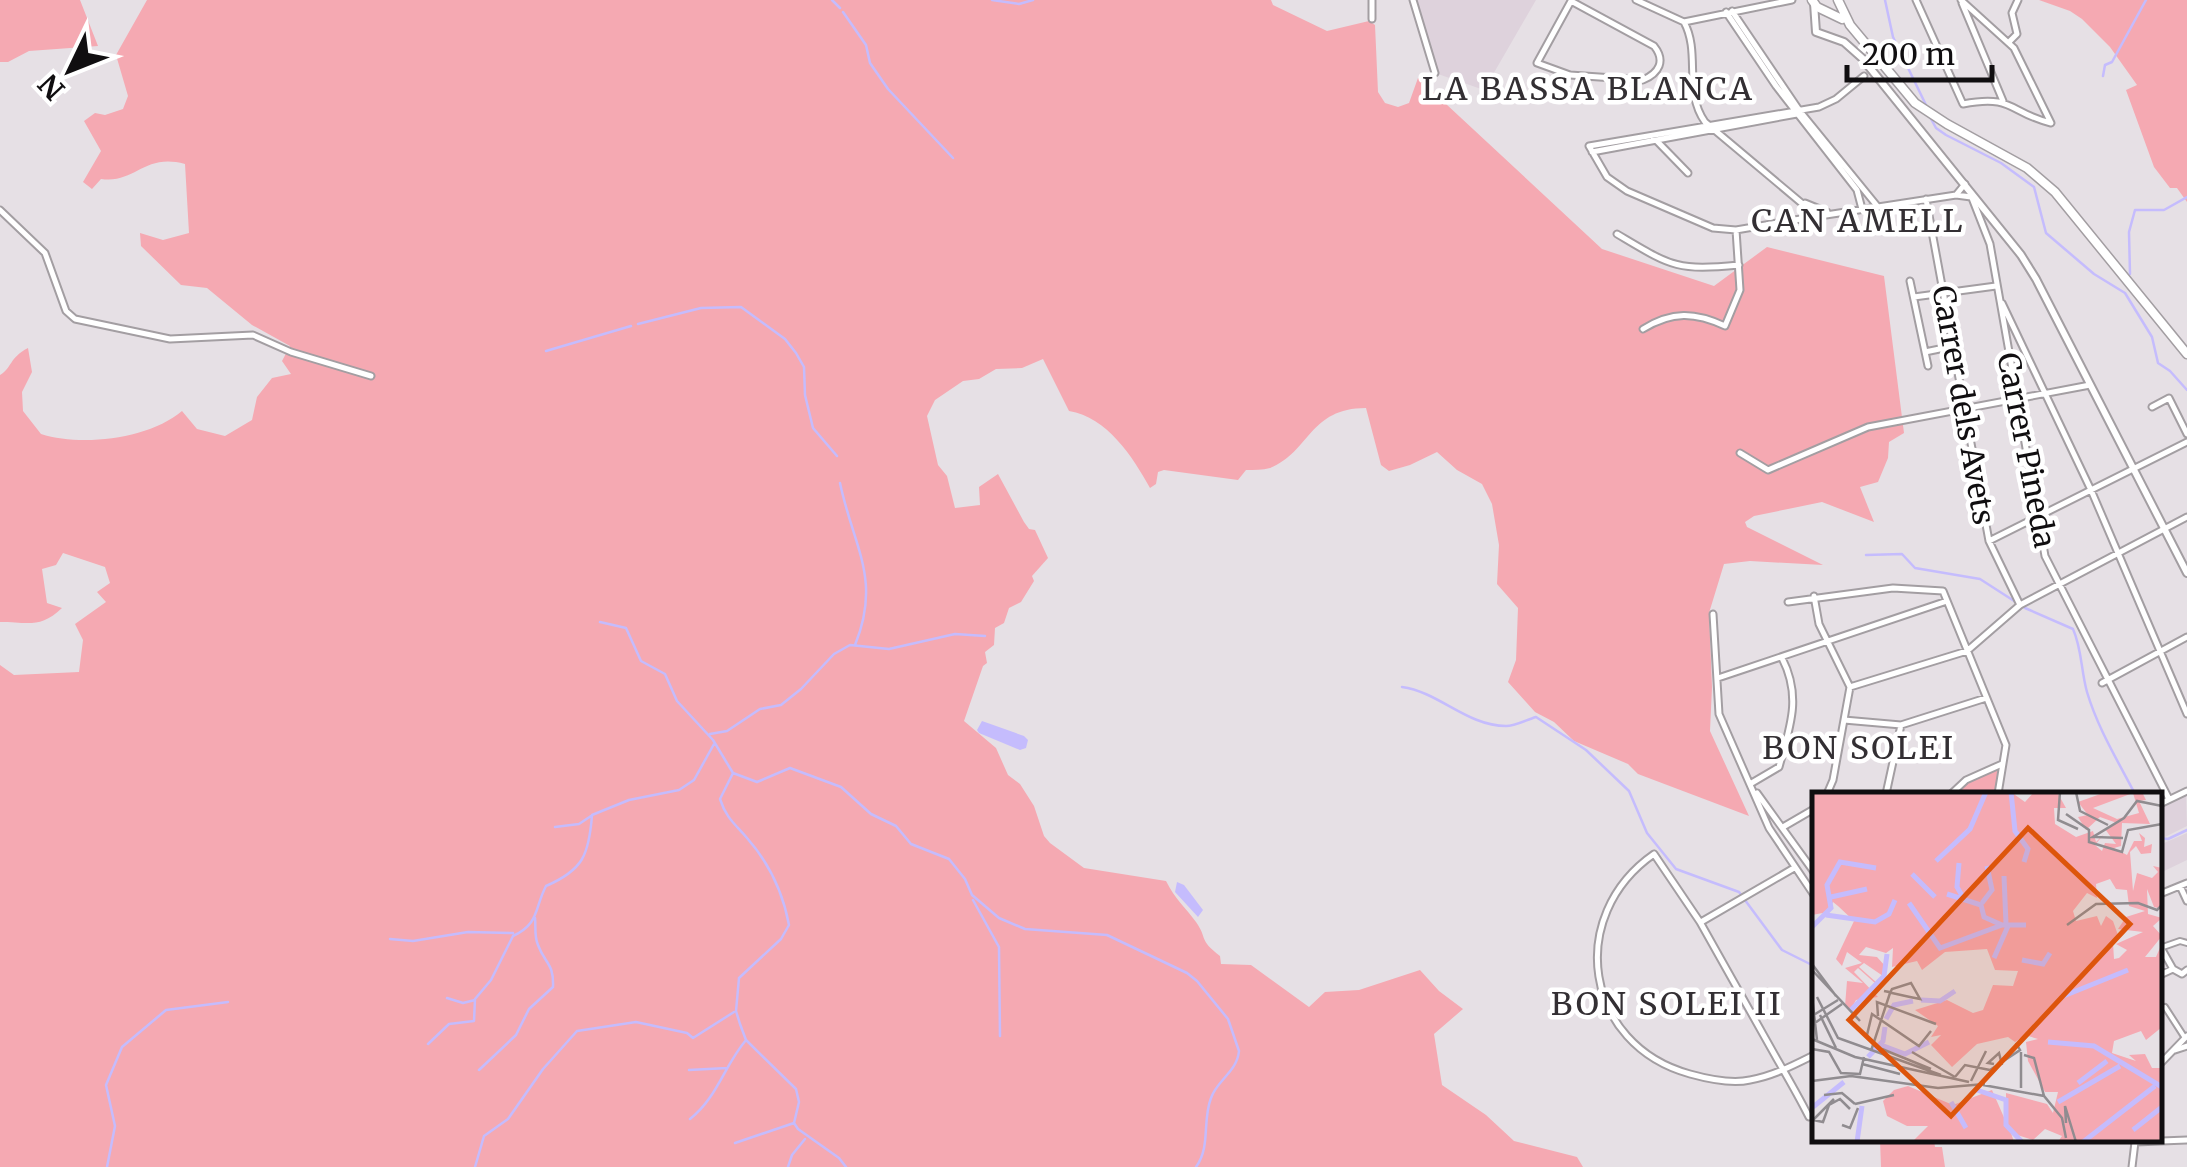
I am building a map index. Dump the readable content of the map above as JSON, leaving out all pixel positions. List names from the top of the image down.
{
  "streets": {
    "street": ["Carrer dels Avets", "Carrer Pineda"]
  },
  "districts": [
    "LA BASSA BLANCA",
    "CAN AMELL",
    "BON SOLEI",
    "BON SOLEI II"
  ],
  "scale_bar": "200 m",
  "north": "bottom left"
}
